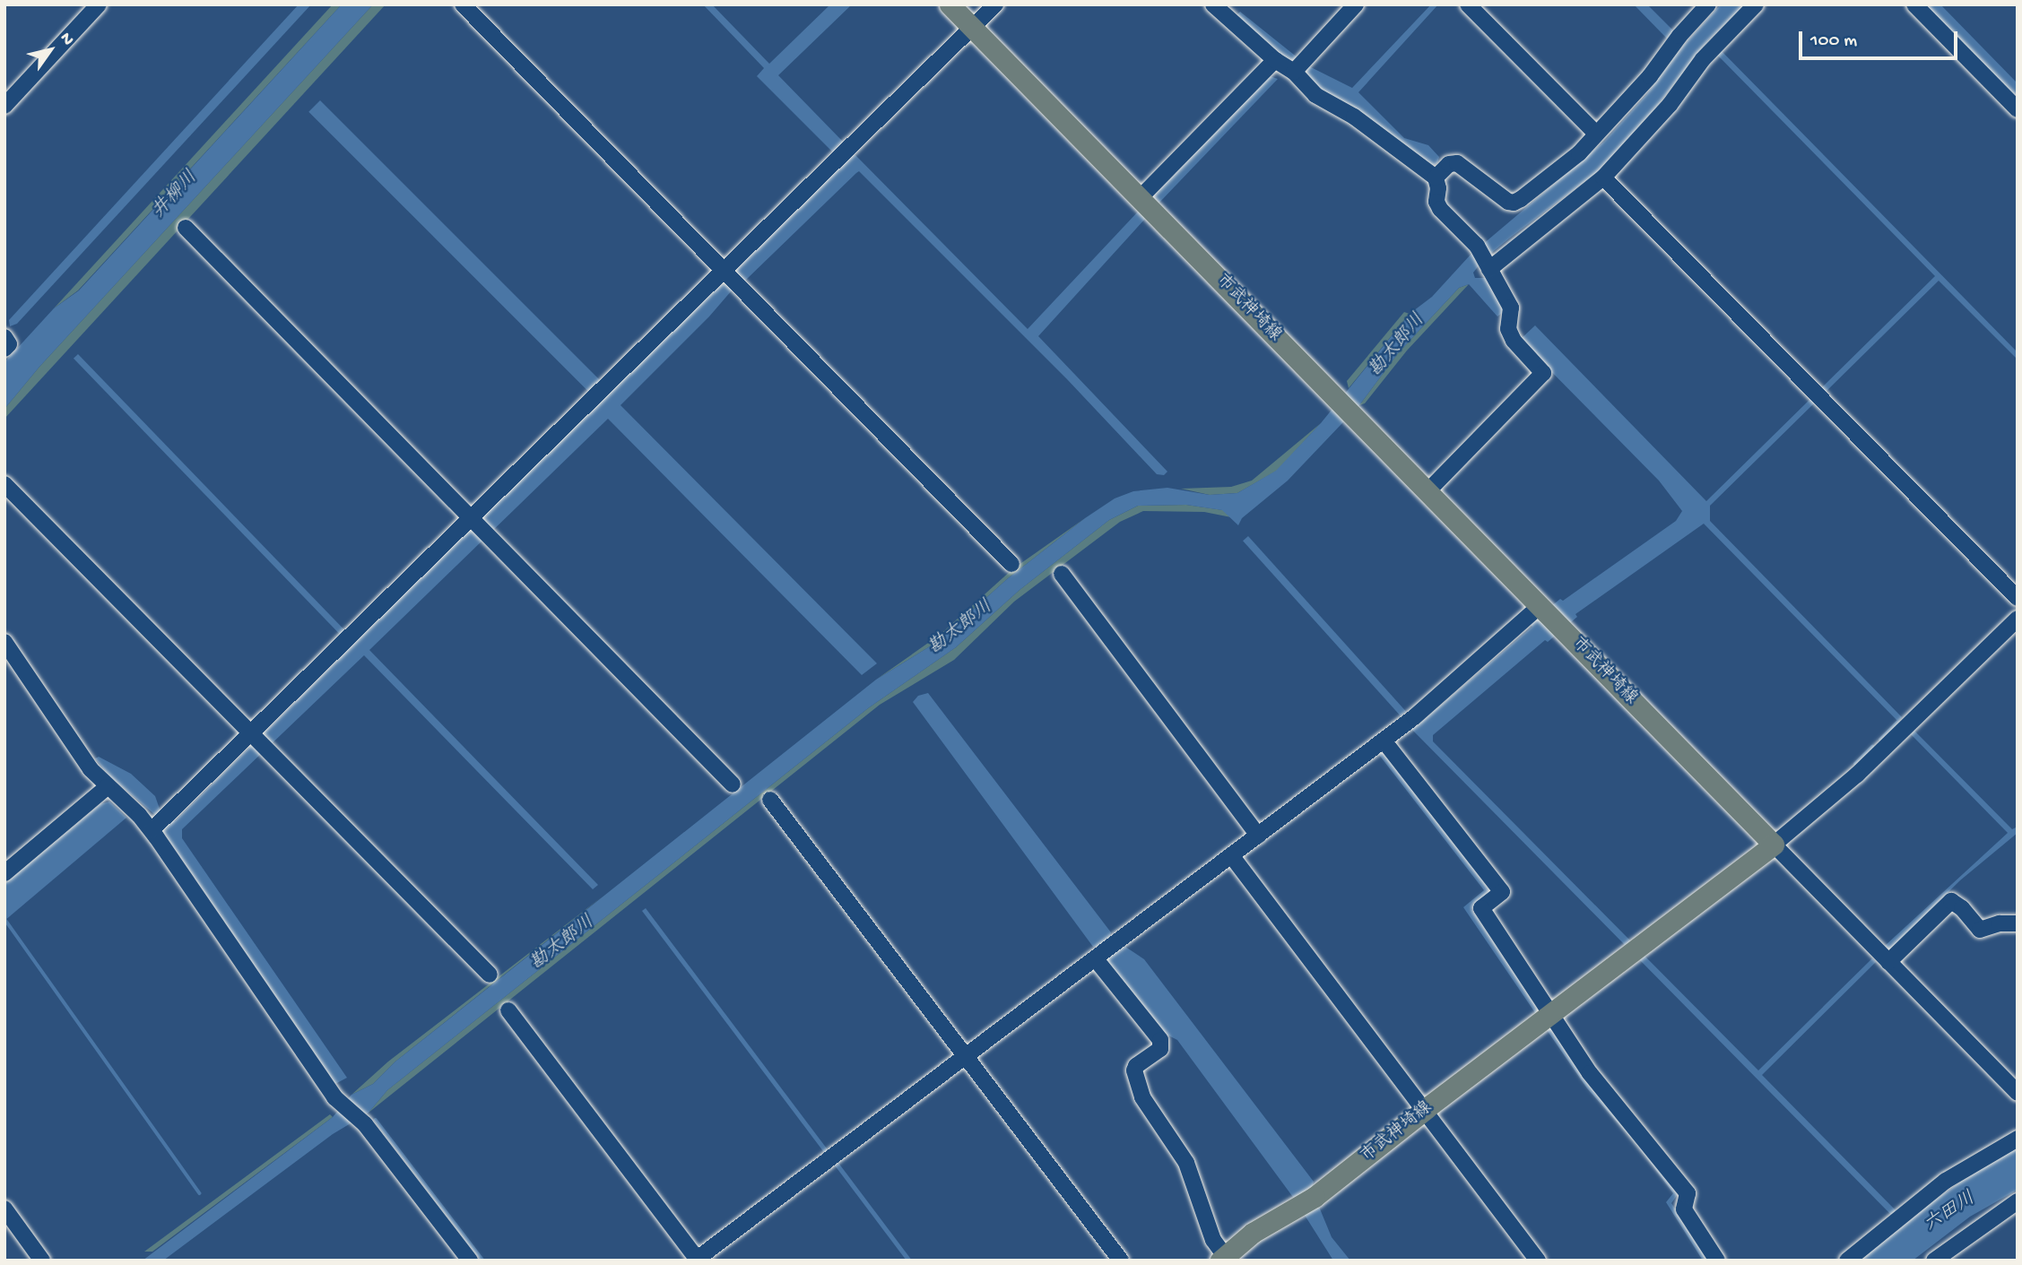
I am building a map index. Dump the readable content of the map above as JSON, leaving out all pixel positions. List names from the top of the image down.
{
  "streets": {
    "main road": ["市武神埼線"]
  },
  "water": ["井柳川", "勘太郎川", "六田川"],
  "scale_bar": "100 m",
  "north": "top right"
}
